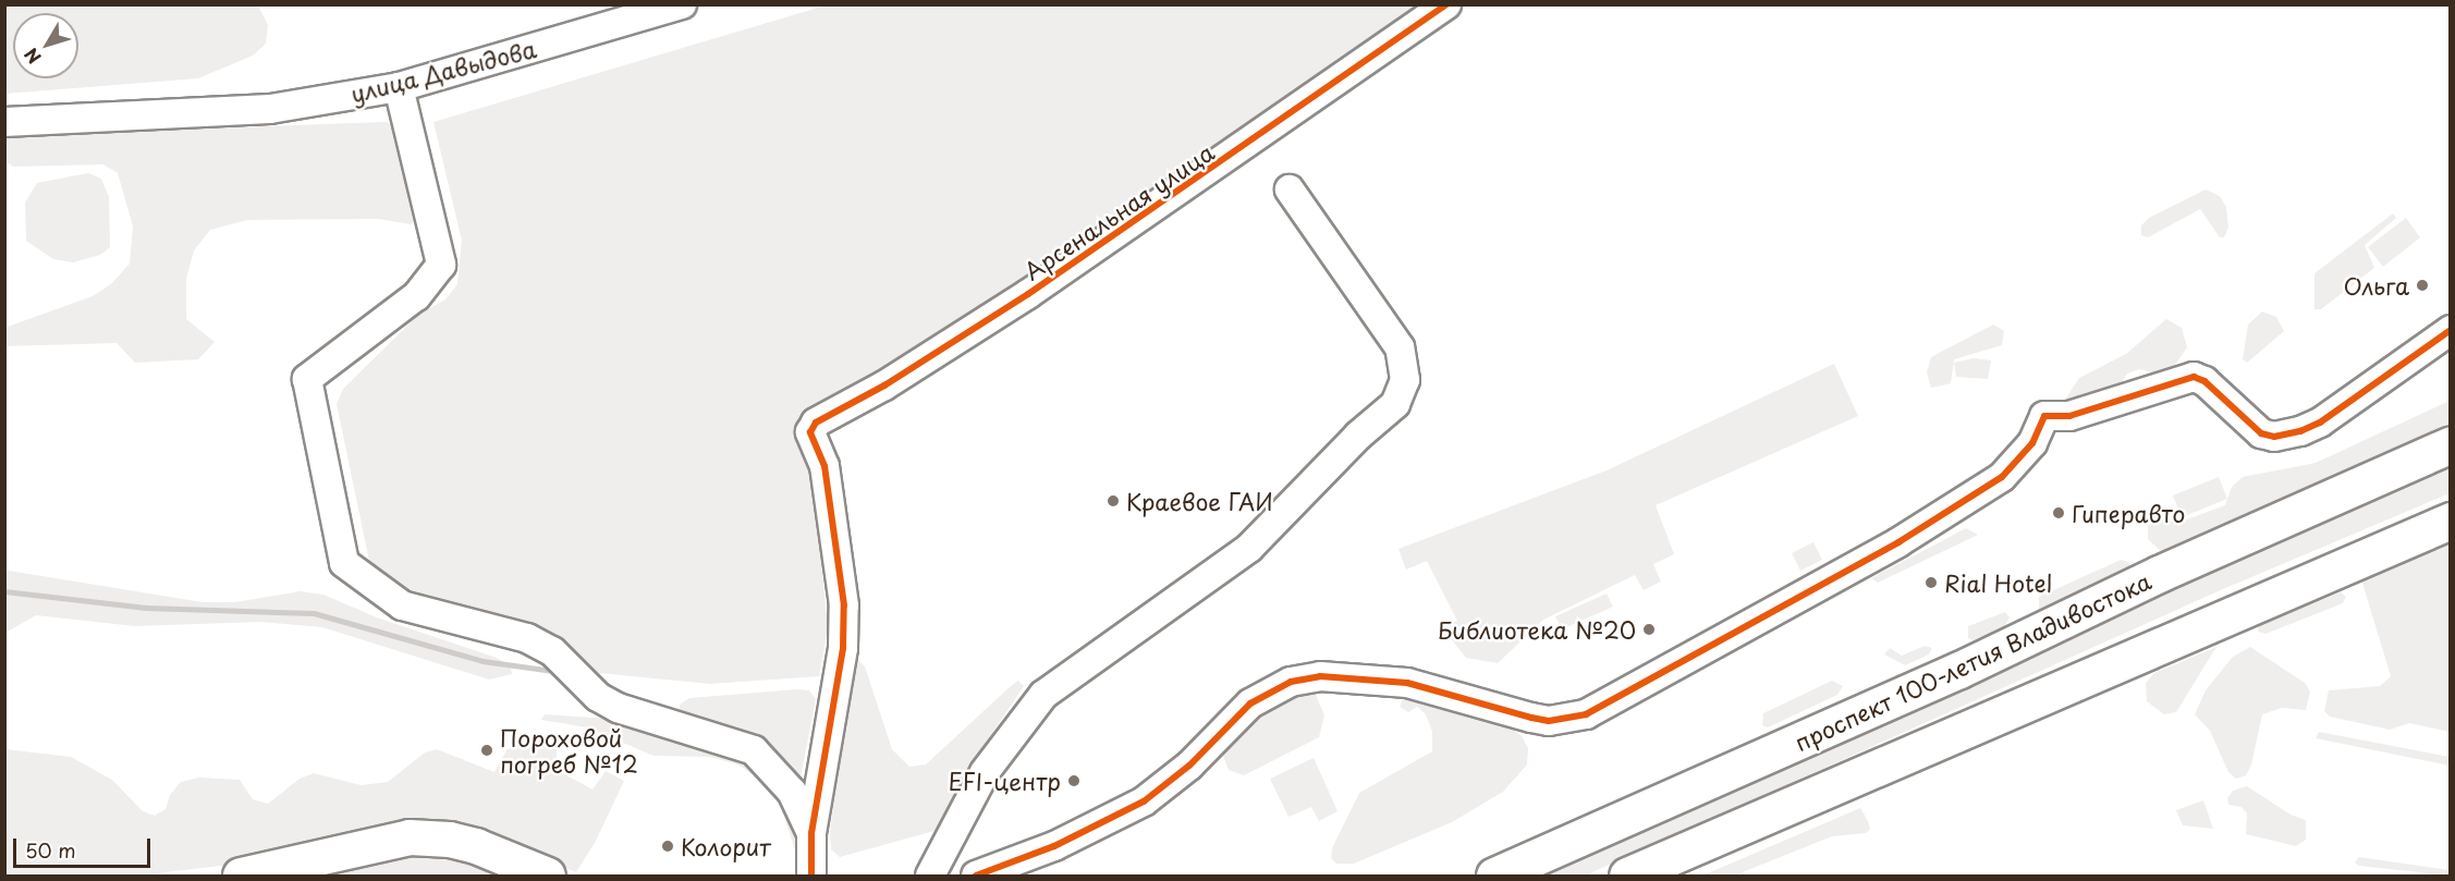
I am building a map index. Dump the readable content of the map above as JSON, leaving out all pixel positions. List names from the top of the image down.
{
  "streets": {
    "highway": ["проспект 100-летия Владивостока"],
    "street": ["улица Давыдова", "Арсенальная улица"]
  },
  "places": [
    "Ольга",
    "Краевое ГАИ",
    "Гиперавто",
    "Rial Hotel",
    "Библиотека №20",
    "Пороховой погреб №12",
    "EFI-центр",
    "Колорит"
  ],
  "scale_bar": "50 m",
  "north": "bottom left"
}
